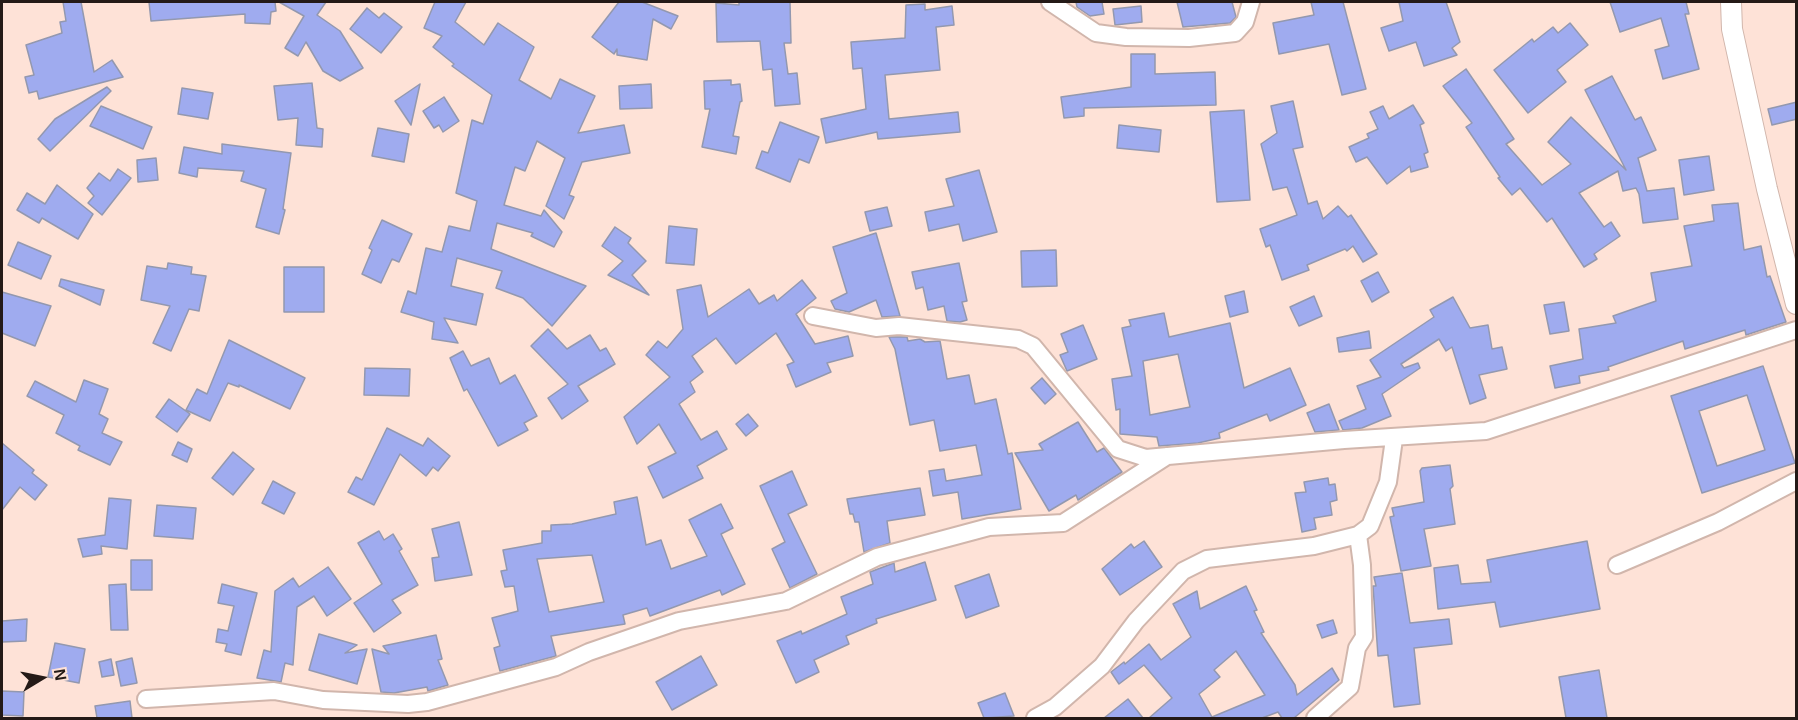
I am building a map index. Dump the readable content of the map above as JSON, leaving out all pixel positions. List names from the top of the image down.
{
  "north": "right"
}
